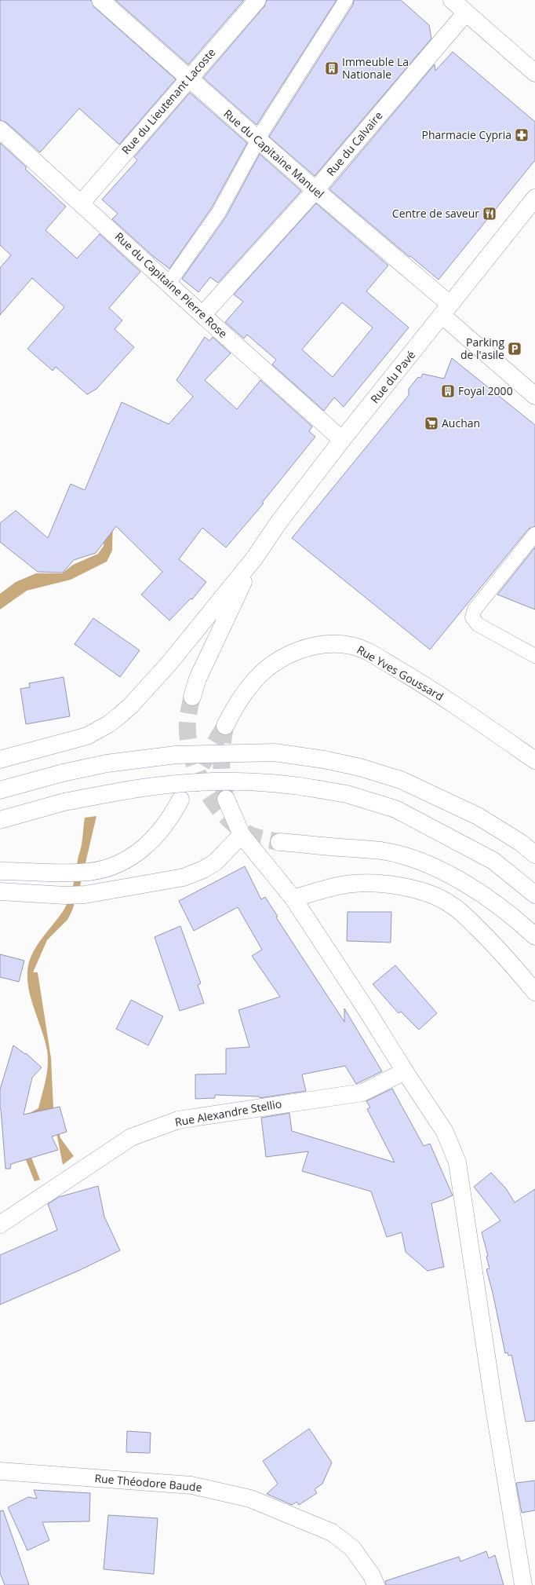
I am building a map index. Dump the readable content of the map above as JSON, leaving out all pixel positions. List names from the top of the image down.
{
  "streets": {
    "main road": [
      "Rue du Lieutenant Lacoste",
      "Rue du Calvaire",
      "Rue du Capitaine Manuel",
      "Rue du Capitaine Pierre Rose",
      "Rue du Pavé",
      "Rue Yves Goussard",
      "Rue Alexandre Stellio",
      "Rue Théodore Baude"
    ]
  },
  "crossings": [
    ["Rue du Lieutenant Lacoste", "Rue du Capitaine Manuel"],
    ["Rue du Lieutenant Lacoste", "Rue du Capitaine Pierre Rose"],
    ["Rue du Calvaire", "Rue du Capitaine Manuel"],
    ["Rue du Calvaire", "Rue du Capitaine Pierre Rose"],
    ["Rue du Capitaine Manuel", "Rue du Pavé"],
    ["Rue du Capitaine Pierre Rose", "Rue du Pavé"]
  ],
  "places": {
    "building": ["Immeuble La Nationale", "Foyal 2000"],
    "pharmacy": ["Pharmacie Cypria"],
    "restaurant": ["Centre de saveur"],
    "parking": ["Parking de l'asile"],
    "supermarket": ["Auchan"]
  }
}
